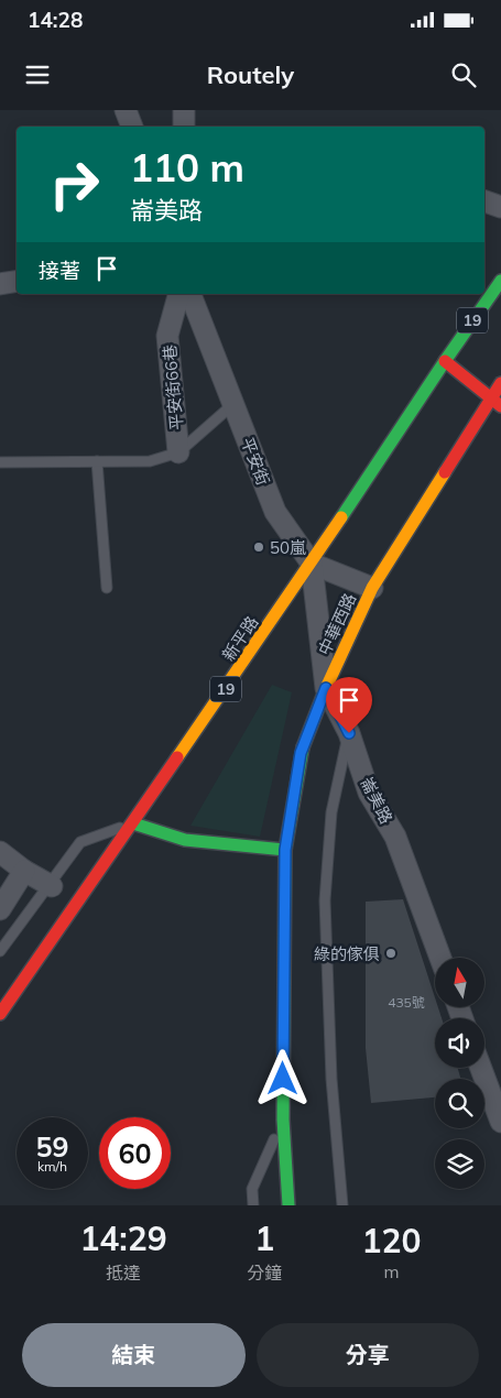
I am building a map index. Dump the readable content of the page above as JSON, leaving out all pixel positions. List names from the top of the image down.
{
  "streets": {
    "main road": ["19", "中華西路", "新平路"],
    "street": ["平安街66巷", "平安街", "崙美路"]
  },
  "crossings": [
    ["19", "新平路"],
    ["平安街", "新平路"],
    ["平安街", "崙美路"],
    ["中華西路", "崙美路"],
    ["新平路", "崙美路"]
  ],
  "places": ["50嵐", "綠的傢俱"],
  "house_numbers": ["435號"],
  "north": "top",
  "page": {
    "status": "14:28",
    "header": "Routely",
    "turn": ["110 m", "崙美路"],
    "then": "接著",
    "speed": "59 km/h",
    "limit": "60",
    "eta": [
      "14:29",
      "抵達",
      "1",
      "分鐘",
      "120",
      "m"
    ],
    "buttons": ["結束", "分享"]
  }
}
